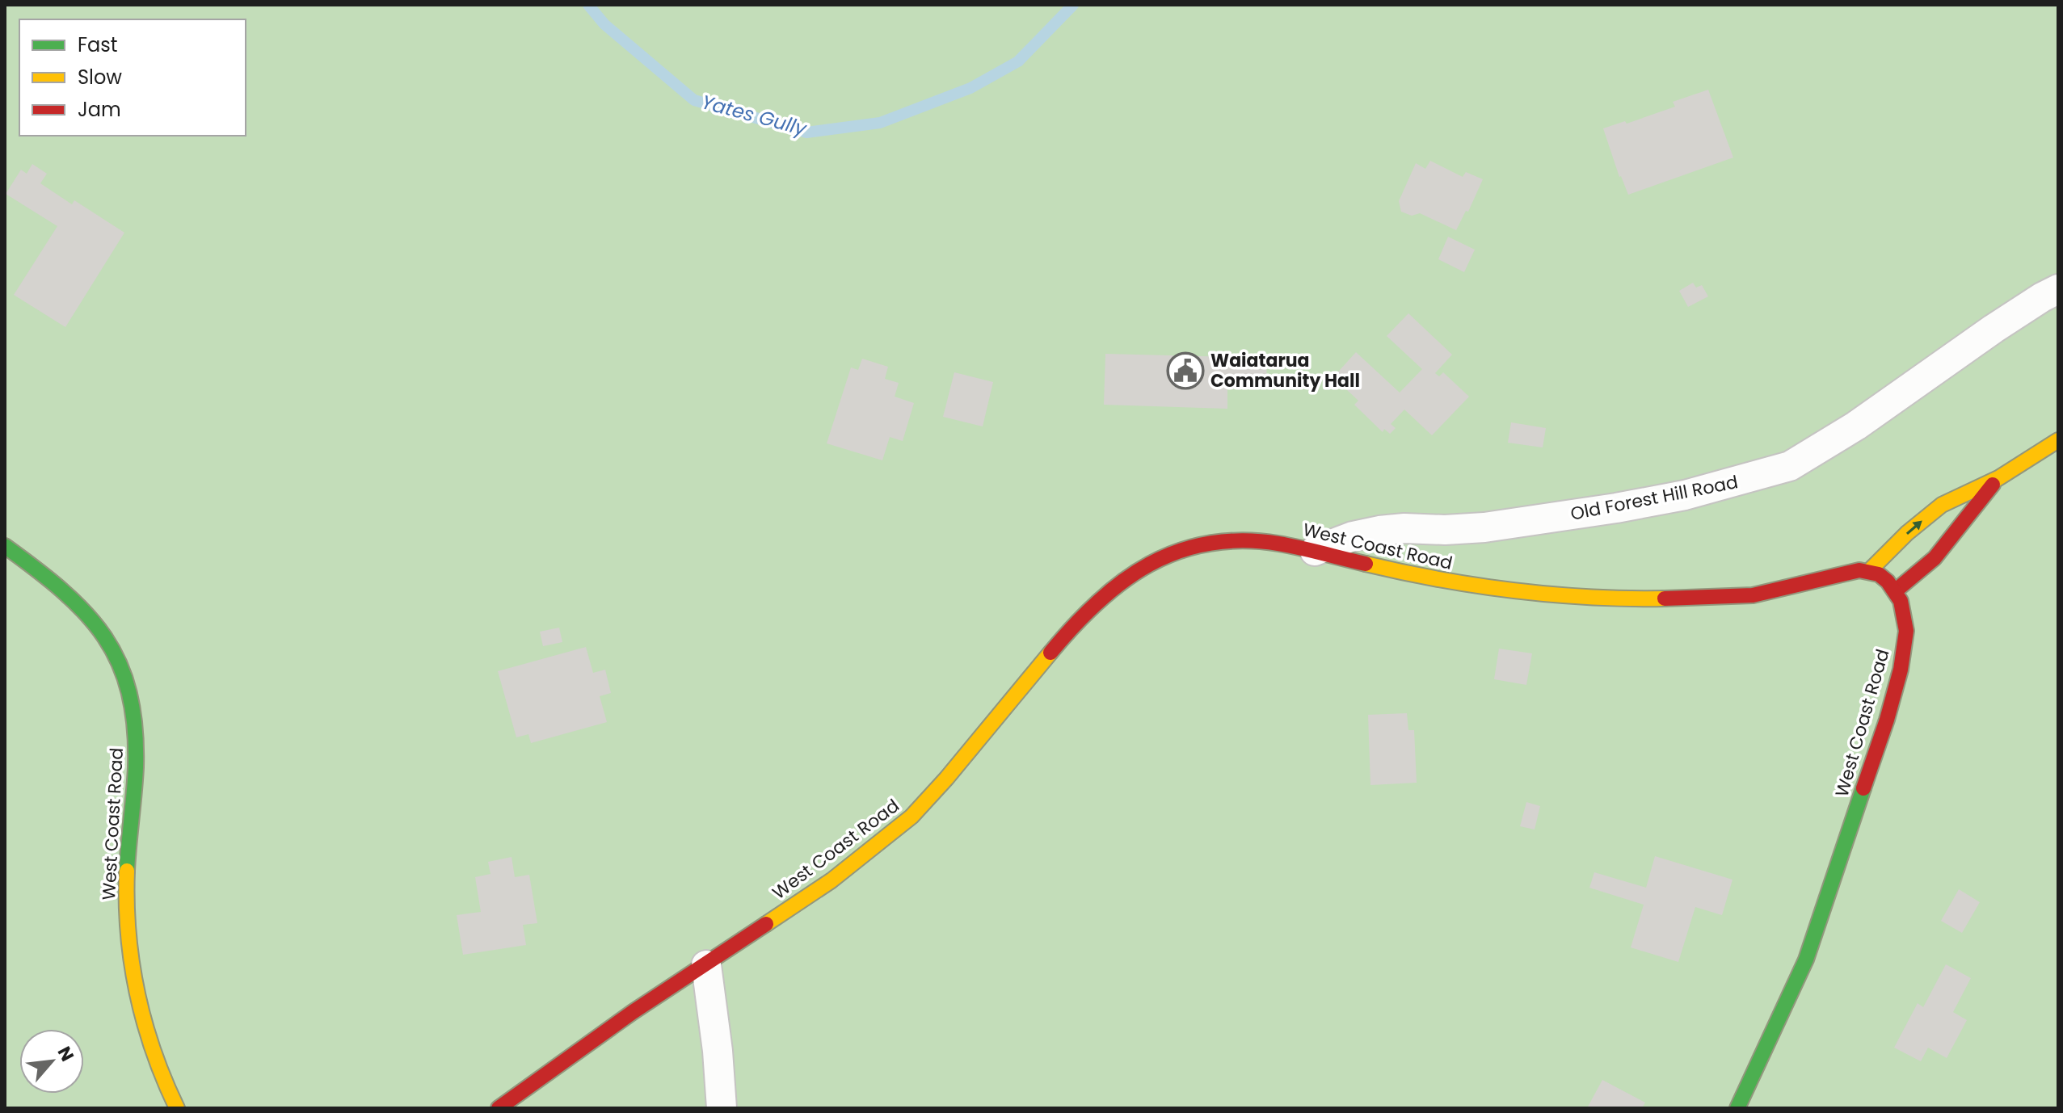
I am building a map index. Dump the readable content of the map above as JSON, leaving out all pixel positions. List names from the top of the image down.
{
  "streets": {
    "main road": ["West Coast Road"],
    "street": ["Old Forest Hill Road"]
  },
  "crossings": [
    ["Old Forest Hill Road", "West Coast Road"]
  ],
  "water": ["Yates Gully"],
  "places": {
    "public building": ["Waiatarua Community Hall"]
  },
  "legend": ["Fast", "Slow", "Jam"],
  "north": "top right"
}
